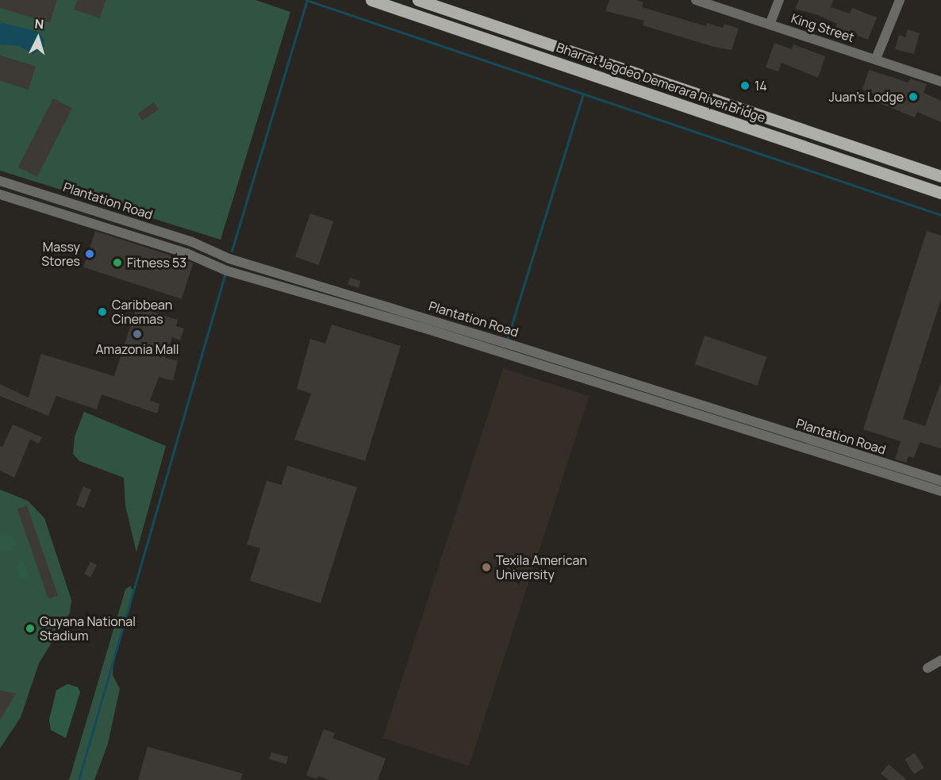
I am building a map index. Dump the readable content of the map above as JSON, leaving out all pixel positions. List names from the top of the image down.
{
  "streets": {
    "main road": ["Bharrat Jagdeo Demerara River Bridge"],
    "street": ["King Street", "Plantation Road"]
  },
  "places": [
    "14",
    "Juan's Lodge",
    "Massy Stores",
    "Fitness 53",
    "Caribbean Cinemas",
    "Amazonia Mall",
    "Texila American University",
    "Guyana National Stadium"
  ],
  "north": "top"
}
